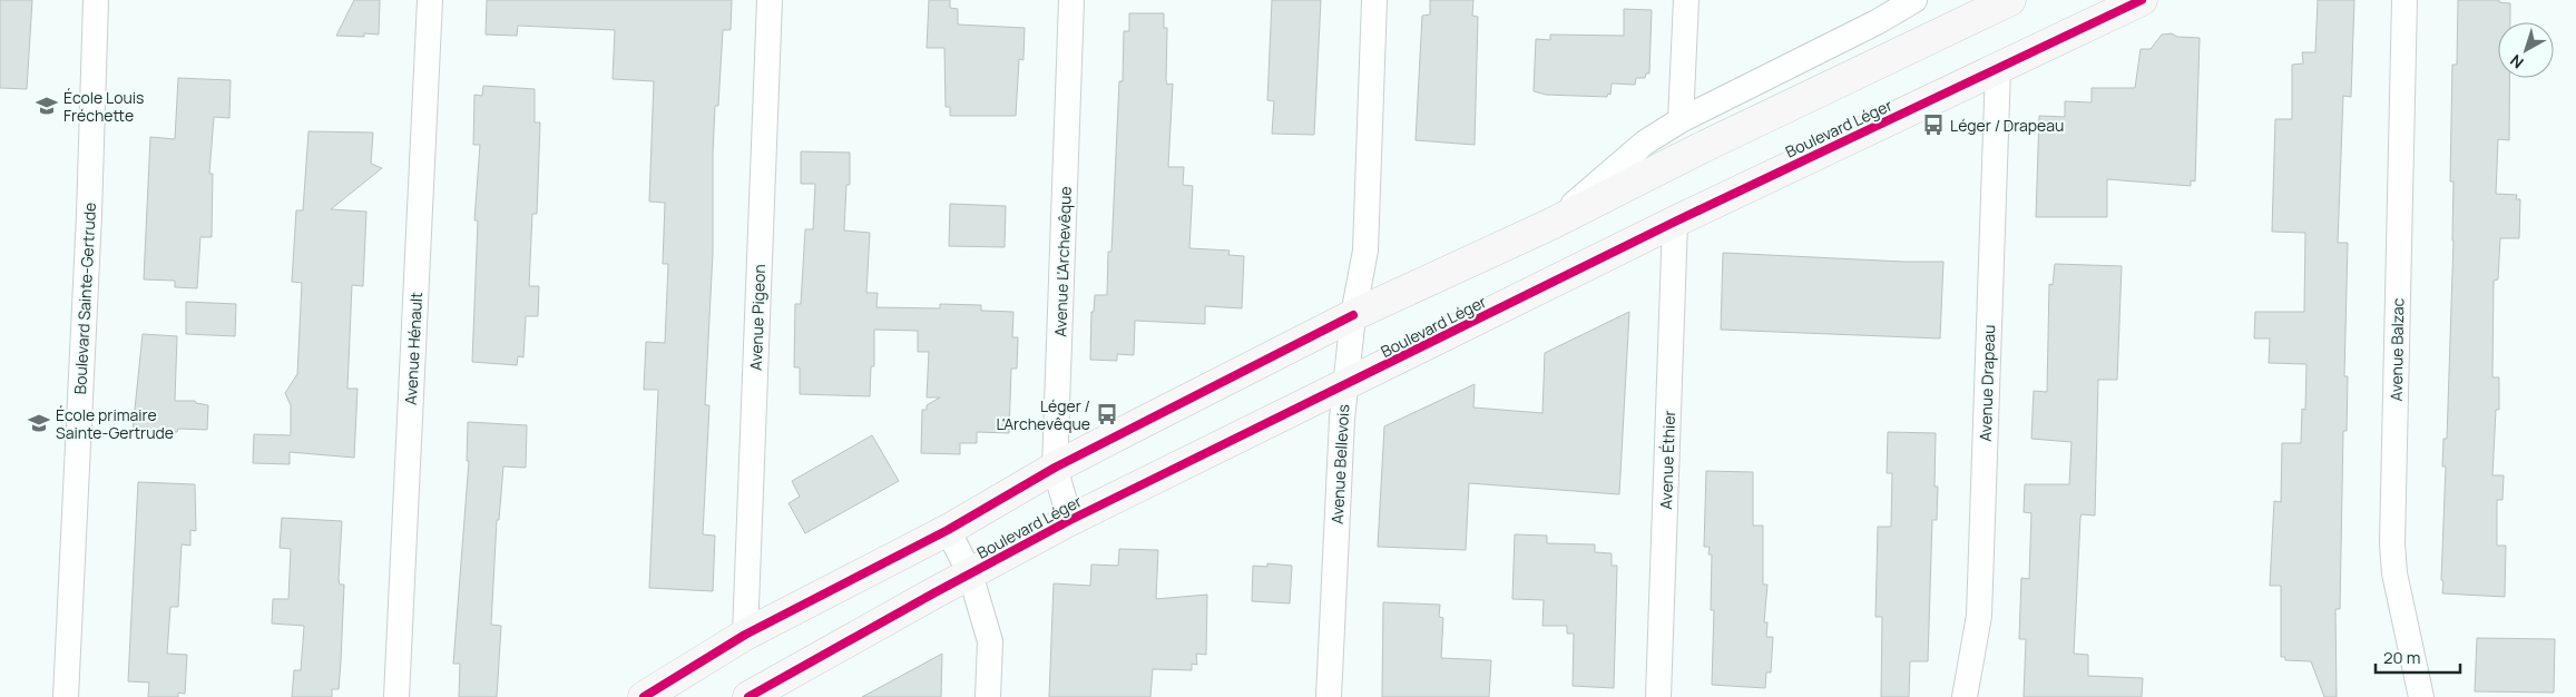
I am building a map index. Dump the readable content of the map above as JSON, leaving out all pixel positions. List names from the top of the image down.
{
  "streets": {
    "main road": ["Boulevard Léger"],
    "street": [
      "Avenue L'Archevêque",
      "Boulevard Sainte-Gertrude",
      "Avenue Pigeon",
      "Avenue Hénault",
      "Avenue Balzac",
      "Avenue Drapeau",
      "Avenue Éthier",
      "Avenue Bellevois"
    ]
  },
  "crossings": [
    ["Boulevard Léger", "Avenue L'Archevêque"],
    ["Boulevard Léger", "Avenue Drapeau"],
    ["Boulevard Léger", "Avenue Éthier"],
    ["Boulevard Léger", "Avenue Bellevois"]
  ],
  "places": {
    "school or university": ["École Louis Fréchette", "École primaire Sainte-Gertrude"],
    "bus stop": ["Léger / Drapeau", "Léger / L'Archevêque"]
  },
  "scale_bar": "20 m",
  "north": "bottom left"
}
